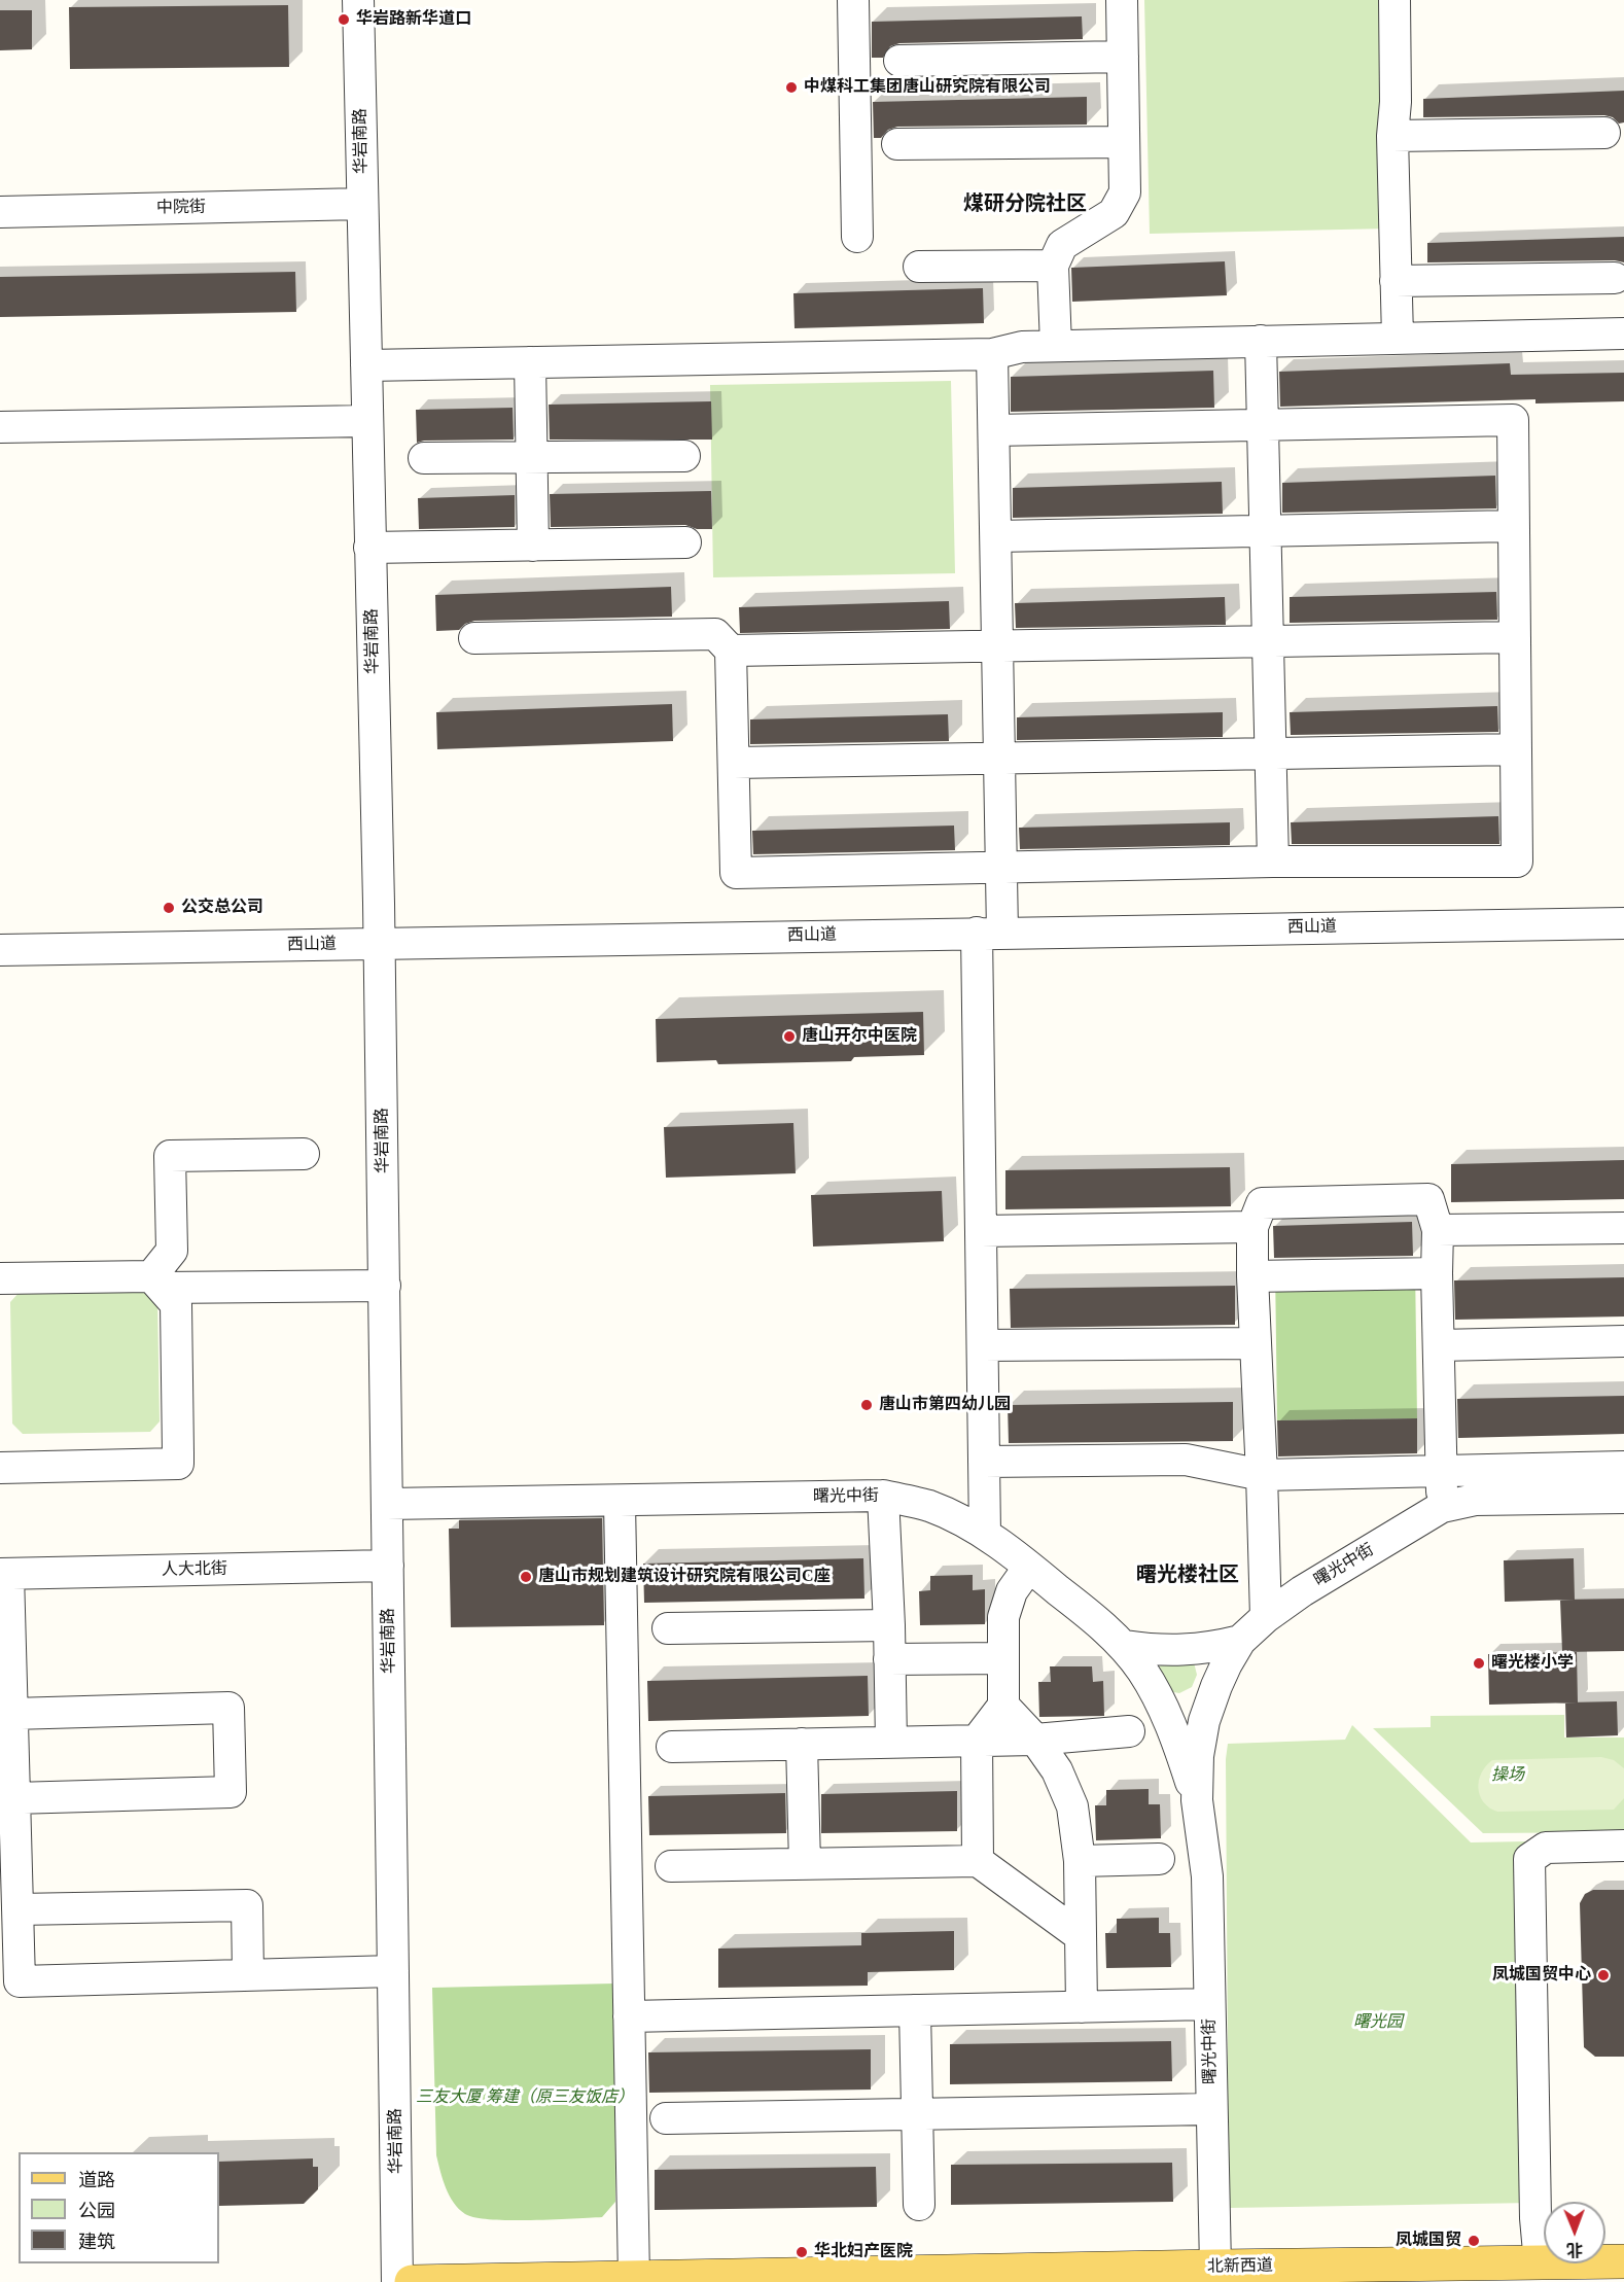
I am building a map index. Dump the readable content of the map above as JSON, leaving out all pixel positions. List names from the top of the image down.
{
  "streets": {
    "main road": ["北新西道"],
    "street": [
      "华岩南路",
      "中院街",
      "西山道",
      "曙光中街",
      "人大北街"
    ]
  },
  "crossings": [
    ["华岩南路", "中院街"],
    ["华岩南路", "西山道"],
    ["华岩南路", "曙光中街"],
    ["华岩南路", "人大北街"],
    ["曙光中街", "北新西道"]
  ],
  "districts": ["煤研分院社区", "曙光楼社区"],
  "parks": ["操场", "曙光园", "三友大厦 筹建（原三友饭店）"],
  "places": [
    "华岩路新华道口",
    "中煤科工集团唐山研究院有限公司",
    "公交总公司",
    "唐山开尔中医院",
    "唐山市第四幼儿园",
    "唐山市规划建筑设计研究院有限公司C座",
    "曙光楼小学",
    "凤城国贸中心",
    "凤城国贸",
    "华北妇产医院"
  ],
  "legend": ["道路", "公园", "建筑"],
  "north": "bottom"
}
